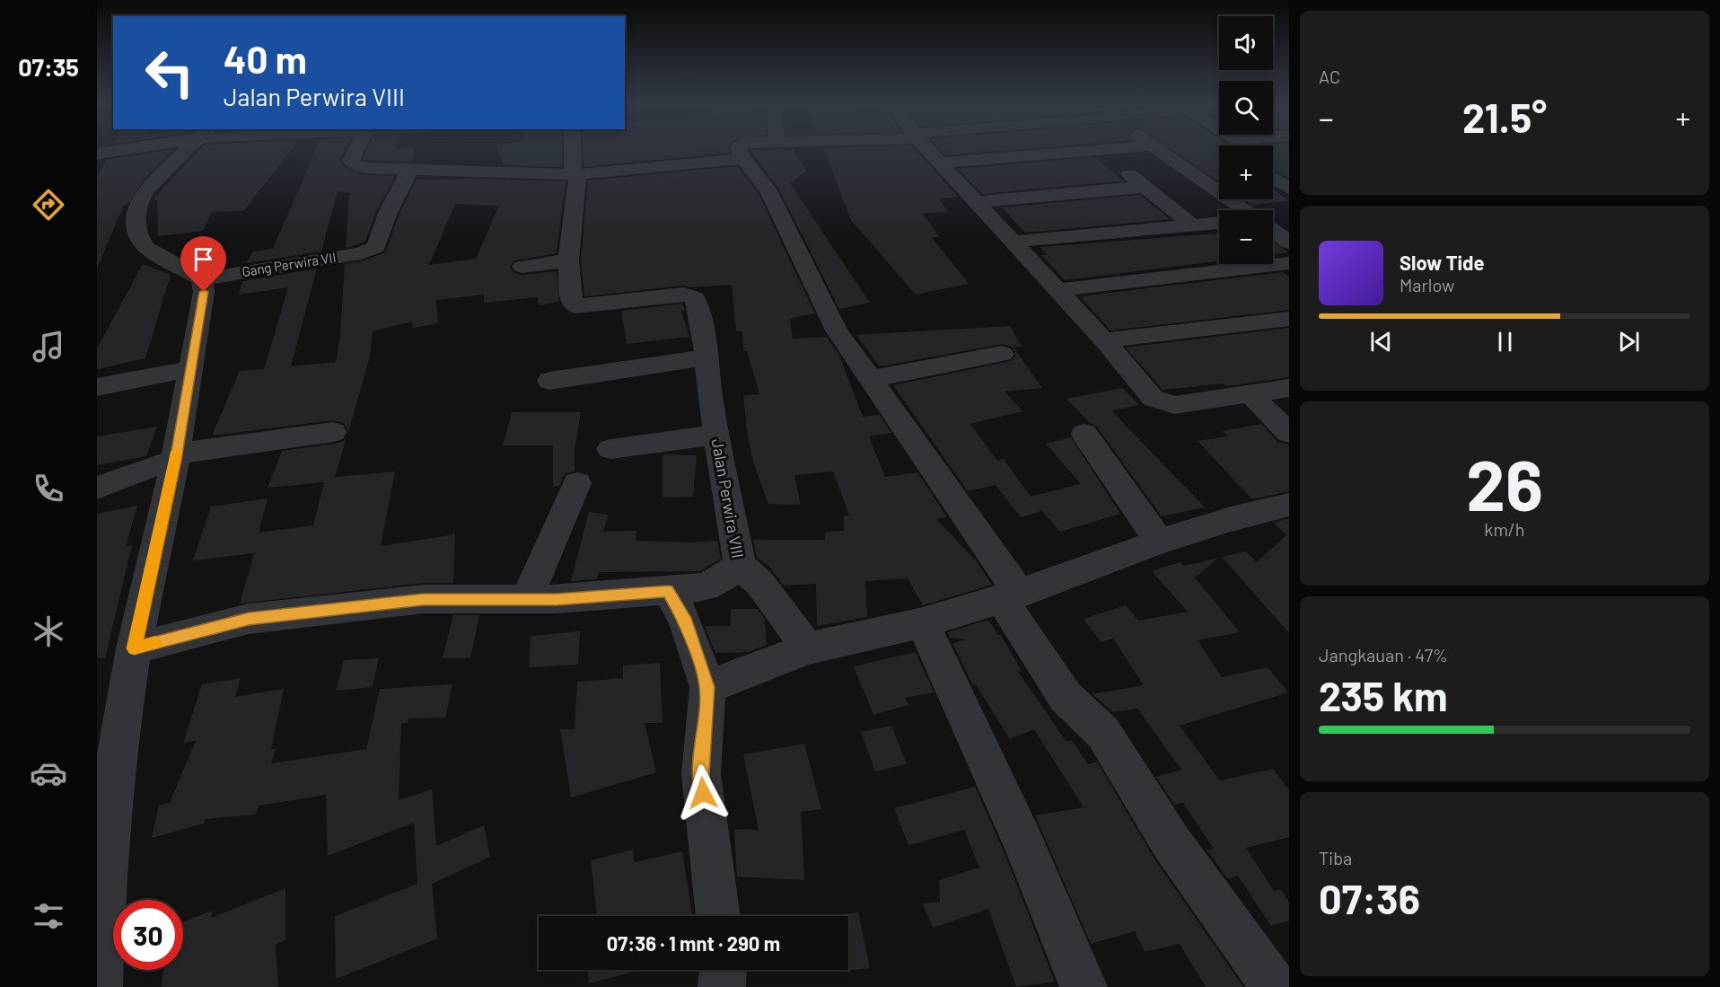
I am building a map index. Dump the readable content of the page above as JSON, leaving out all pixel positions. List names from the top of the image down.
{
  "streets": {
    "street": ["Gang Perwira VII", "Jalan Perwira VIII"]
  },
  "page": {
    "tabs": "07:35",
    "tile": [
      "AC",
      ["26", "km/h"],
      ["Jangkauan · 47%", "235 km"],
      ["Tiba", "07:36"]
    ],
    "map_buttons": ["+", "−"],
    "turn": ["40 m", "Jalan Perwira VIII"],
    "heat": ["−", "21.5°", "+"],
    "song": ["Slow Tide", "Marlow"],
    "limit": "30",
    "trip": "07:36 · 1 mnt · 290 m"
  }
}
